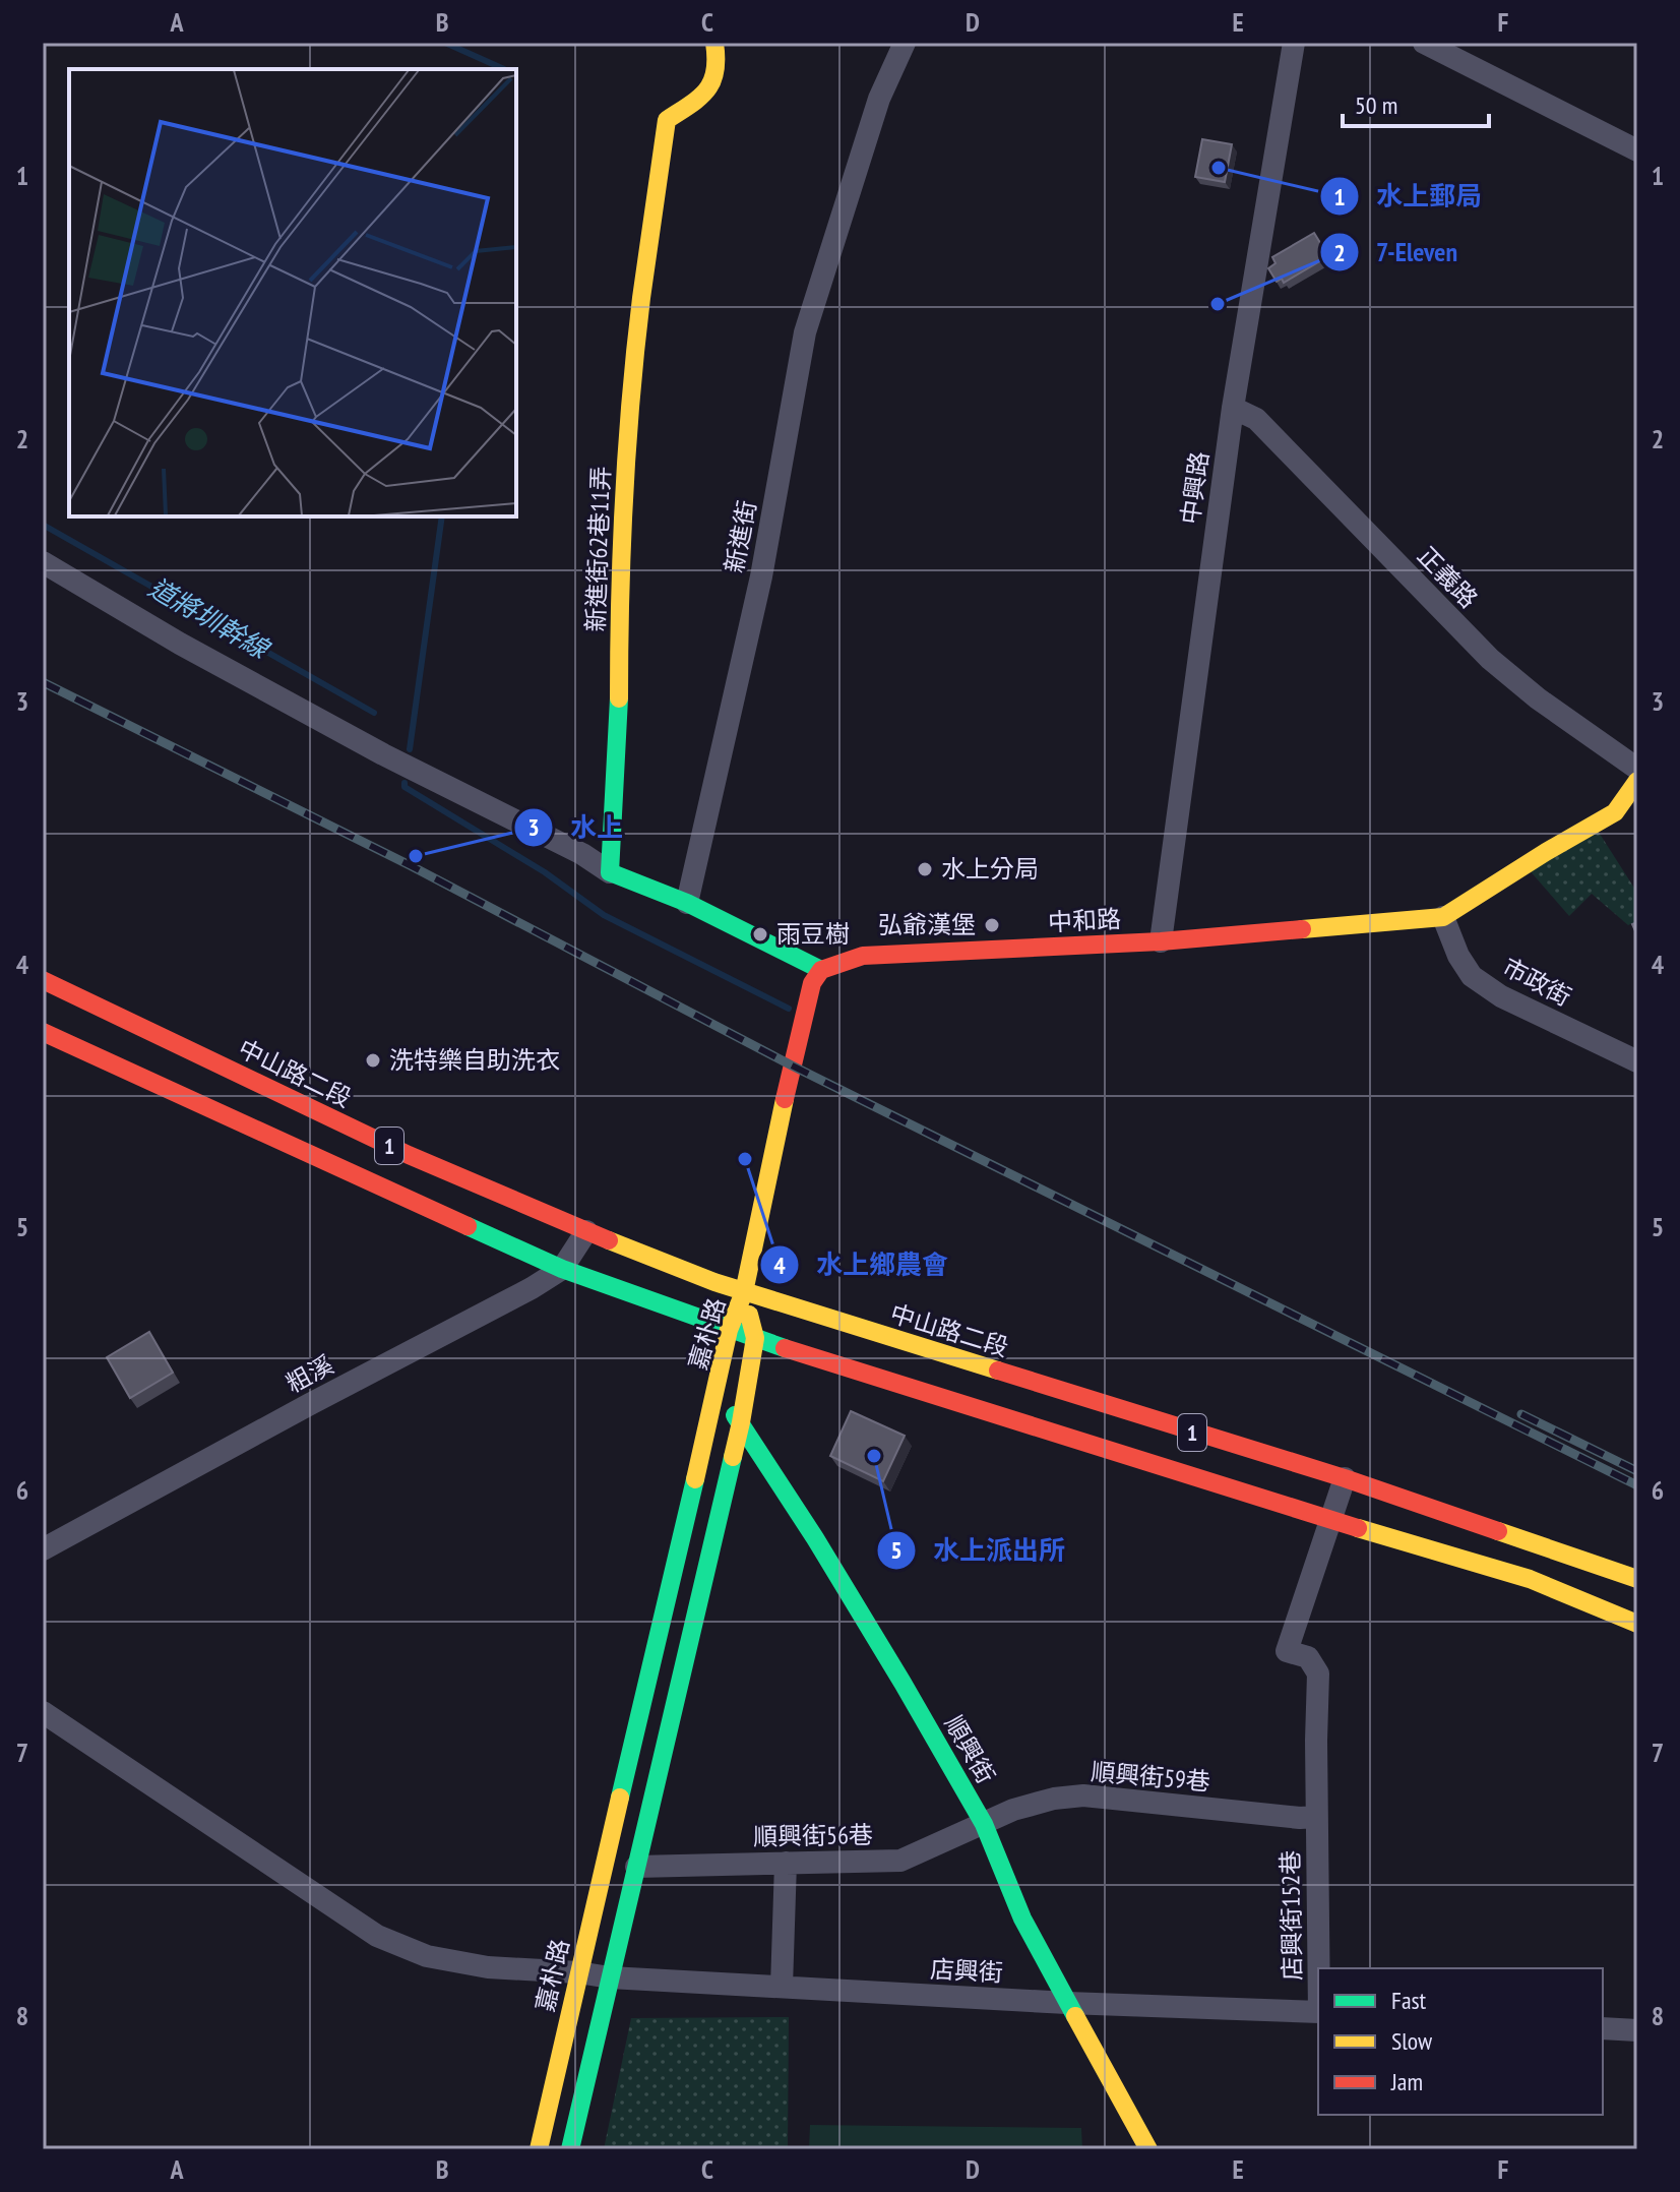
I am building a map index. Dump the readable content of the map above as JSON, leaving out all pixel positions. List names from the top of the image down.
{
  "streets": {
    "main road": [
      "新進街62巷11弄",
      "中和路",
      "中山路二段",
      "1",
      "嘉朴路",
      "順興街"
    ],
    "street": [
      "中興路",
      "新進街",
      "正義路",
      "市政街",
      "粗溪",
      "順興街59巷",
      "順興街56巷",
      "店興街152巷",
      "店興街"
    ]
  },
  "crossings": [
    ["中興路", "正義路"],
    ["中興路", "中和路"],
    ["中和路", "市政街"],
    ["中山路二段", "嘉朴路"],
    ["中山路二段", "粗溪"],
    ["1", "嘉朴路"],
    ["1", "粗溪"],
    ["1", "店興街152巷"],
    ["嘉朴路", "順興街"],
    ["嘉朴路", "順興街56巷"],
    ["嘉朴路", "店興街"],
    ["順興街", "順興街59巷"],
    ["順興街", "順興街56巷"],
    ["順興街", "店興街"],
    ["順興街59巷", "順興街56巷"],
    ["順興街59巷", "店興街152巷"]
  ],
  "water": ["道將圳幹線"],
  "places": [
    "水上郵局",
    "7-Eleven",
    "水上",
    "水上分局",
    "弘爺漢堡",
    "雨豆樹",
    "洗特樂自助洗衣",
    "水上鄉農會",
    "水上派出所"
  ],
  "legend": ["Fast", "Slow", "Jam"],
  "scale_bar": "50 m",
  "grid": {
    "columns": [
      "A",
      "B",
      "C",
      "D",
      "E",
      "F"
    ],
    "rows": [
      "1",
      "2",
      "3",
      "4",
      "5",
      "6",
      "7",
      "8"
    ]
  }
}
